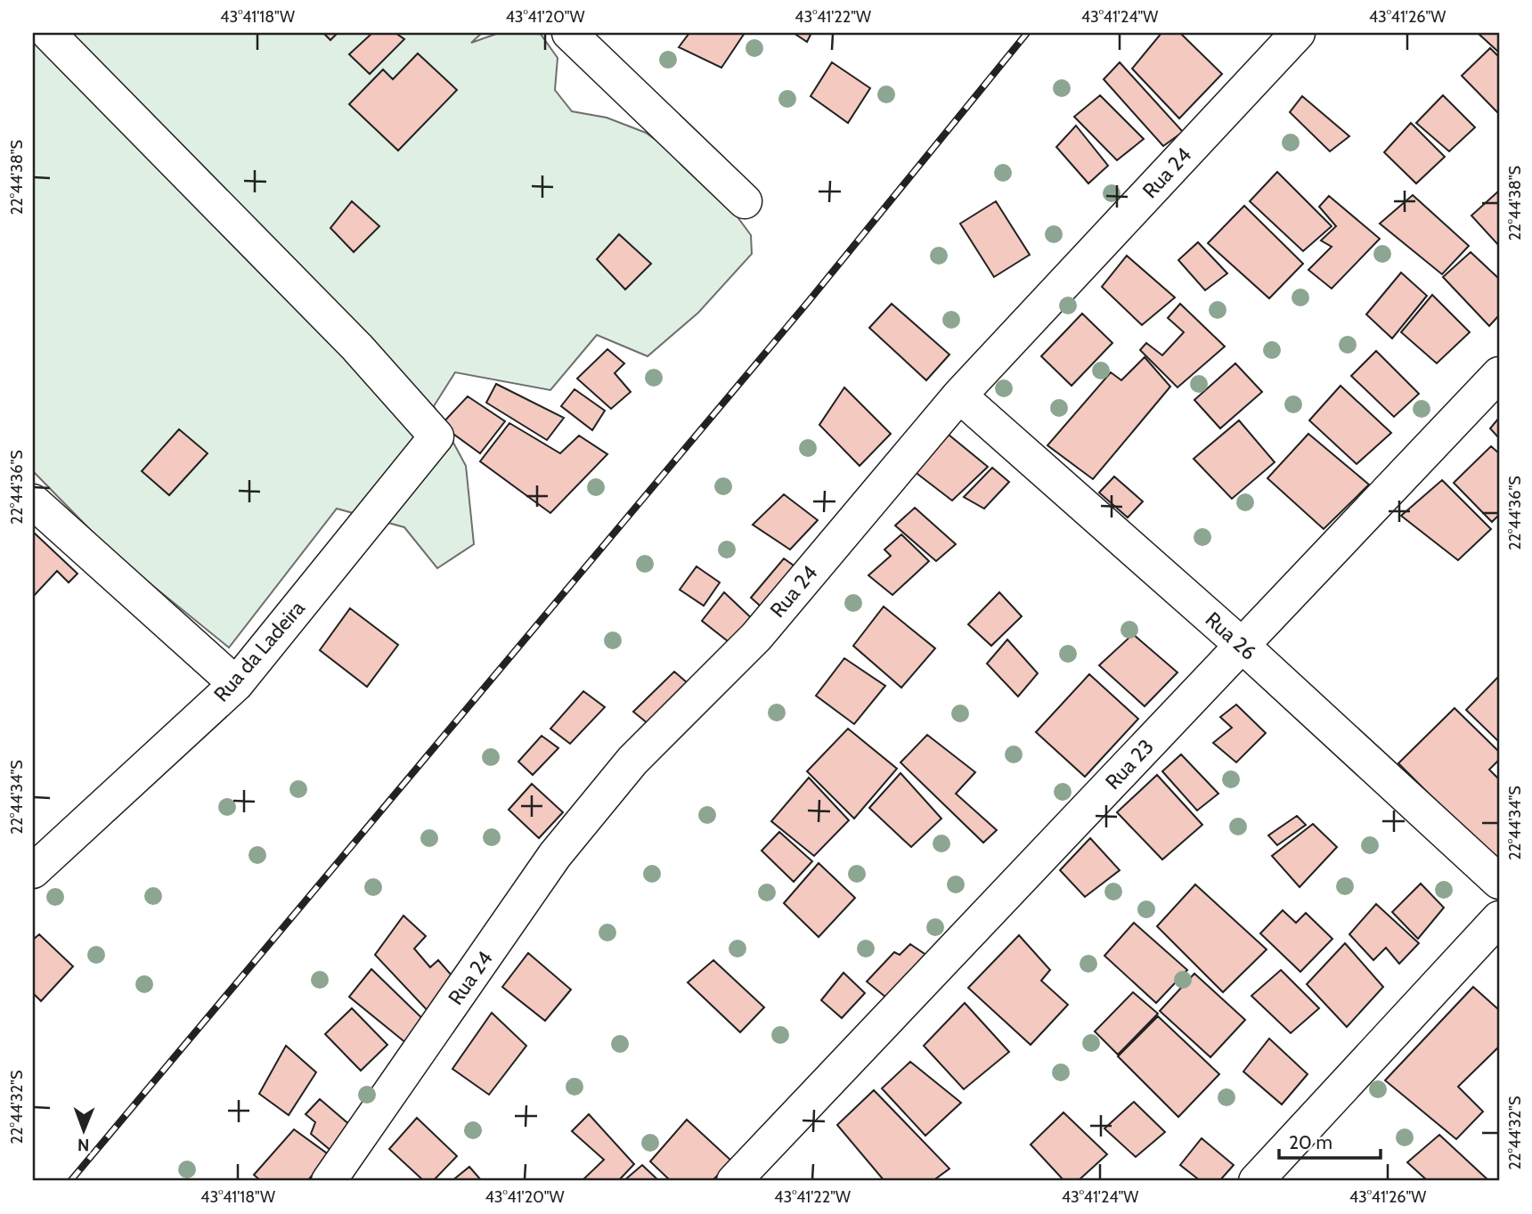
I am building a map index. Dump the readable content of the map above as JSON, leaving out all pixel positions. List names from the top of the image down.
{
  "streets": {
    "street": [
      "Rua 24",
      "Rua 26",
      "Rua da Ladeira",
      "Rua 23"
    ]
  },
  "crossings": [
    ["Rua 24", "Rua 26"],
    ["Rua 26", "Rua 23"]
  ],
  "scale_bar": "20 m",
  "north": "bottom",
  "coordinates": [
    "43°41'18\"W",
    "43°41'20\"W",
    "43°41'22\"W",
    "43°41'24\"W",
    "43°41'26\"W",
    "22°44'38\"S",
    "22°44'36\"S",
    "22°44'34\"S",
    "22°44'32\"S"
  ]
}
